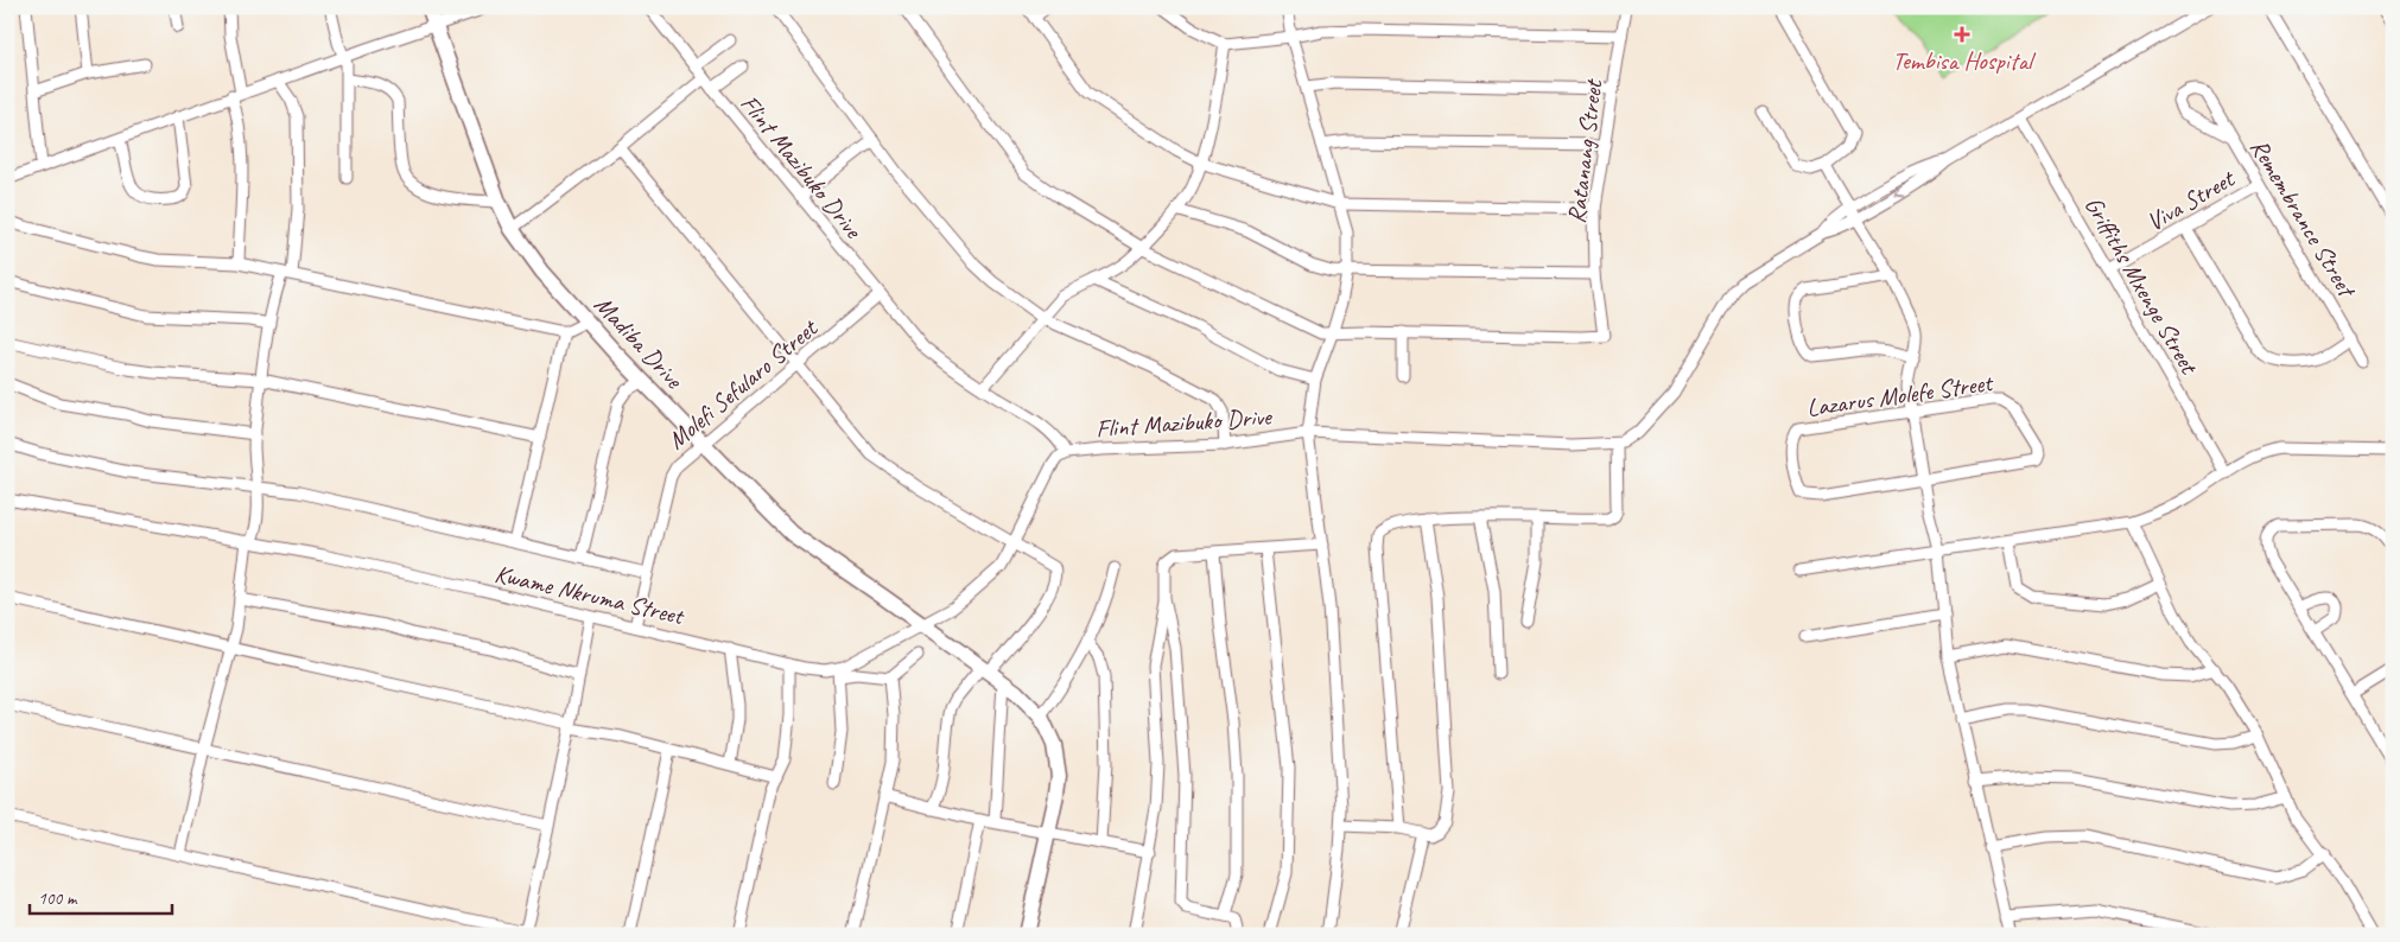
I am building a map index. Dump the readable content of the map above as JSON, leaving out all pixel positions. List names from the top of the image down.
{
  "streets": {
    "street": [
      "Ratanang Street",
      "Flint Mazibuko Drive",
      "Viva Street",
      "Remembrance Street",
      "Griffiths Mxenge Street",
      "Madiba Drive",
      "Molefi Sefularo Street",
      "Lazarus Molefe Street",
      "Kwame Nkruma Street"
    ]
  },
  "crossings": [
    ["Flint Mazibuko Drive", "Griffiths Mxenge Street"],
    ["Flint Mazibuko Drive", "Molefi Sefularo Street"],
    ["Flint Mazibuko Drive", "Kwame Nkruma Street"],
    ["Viva Street", "Remembrance Street"],
    ["Viva Street", "Griffiths Mxenge Street"],
    ["Madiba Drive", "Molefi Sefularo Street"],
    ["Madiba Drive", "Kwame Nkruma Street"],
    ["Molefi Sefularo Street", "Kwame Nkruma Street"]
  ],
  "places": {
    "health": ["Tembisa Hospital"]
  },
  "scale_bar": "100 m"
}
